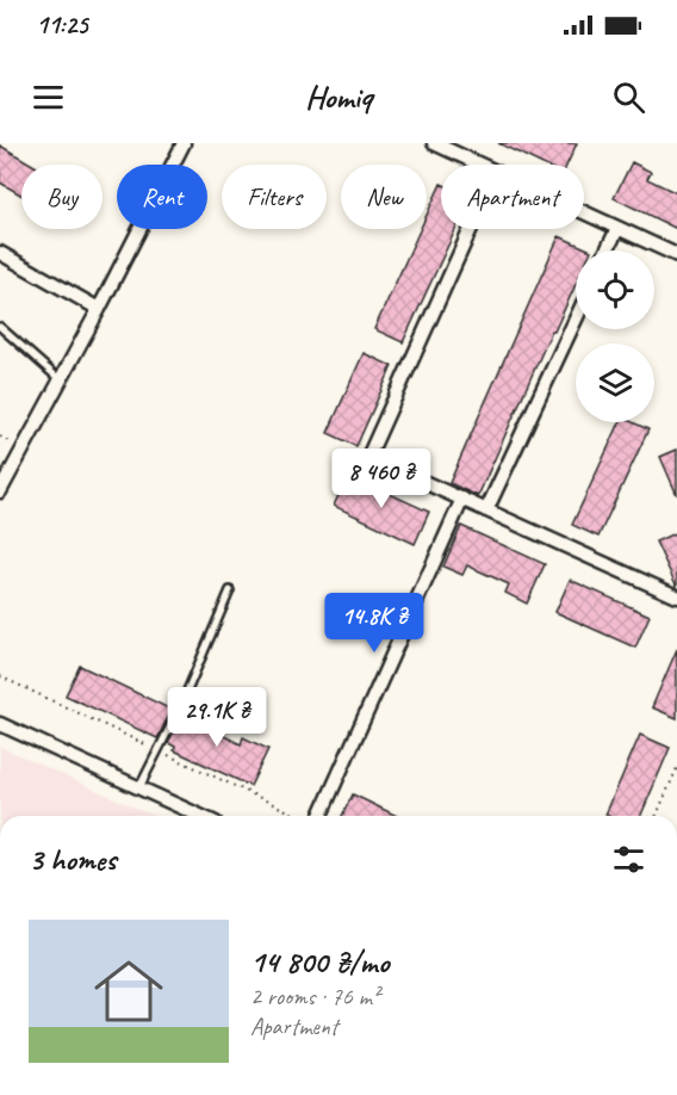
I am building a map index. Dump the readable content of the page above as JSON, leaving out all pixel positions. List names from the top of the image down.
{
  "page": {
    "status": "11:25",
    "header": "Homiq",
    "chip": [
      "Buy",
      "Rent",
      "Filters",
      "New",
      "Apartment"
    ],
    "price": ["8 460 ₴", "14.8K ₴", "29.1K ₴"],
    "heading": "3 homes",
    "list": [
      {
        "name": "14 800 ₴/mo",
        "note": "2 rooms · 76 m² · Apartment"
      }
    ]
  }
}
